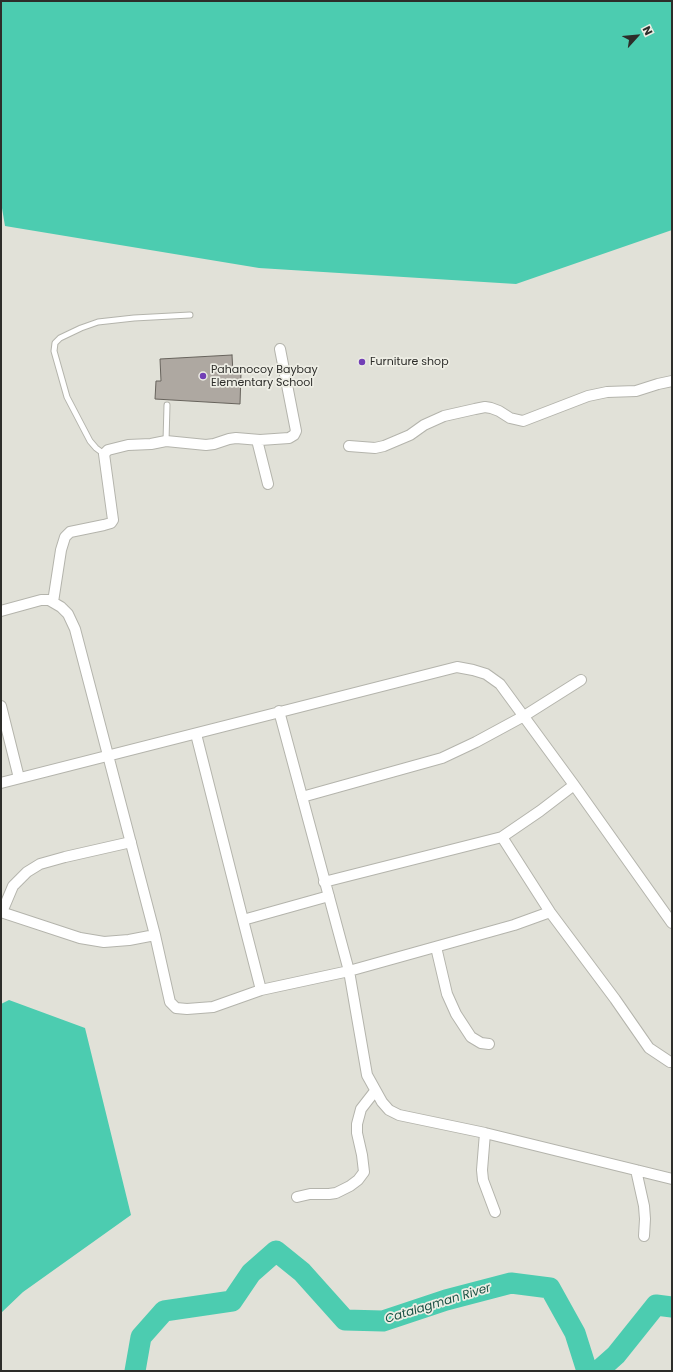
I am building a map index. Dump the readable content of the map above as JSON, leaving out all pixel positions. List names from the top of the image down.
{
  "water": ["Catalagman River"],
  "places": ["Furniture shop", "Pahanocoy Baybay Elementary School"],
  "north": "top right"
}
